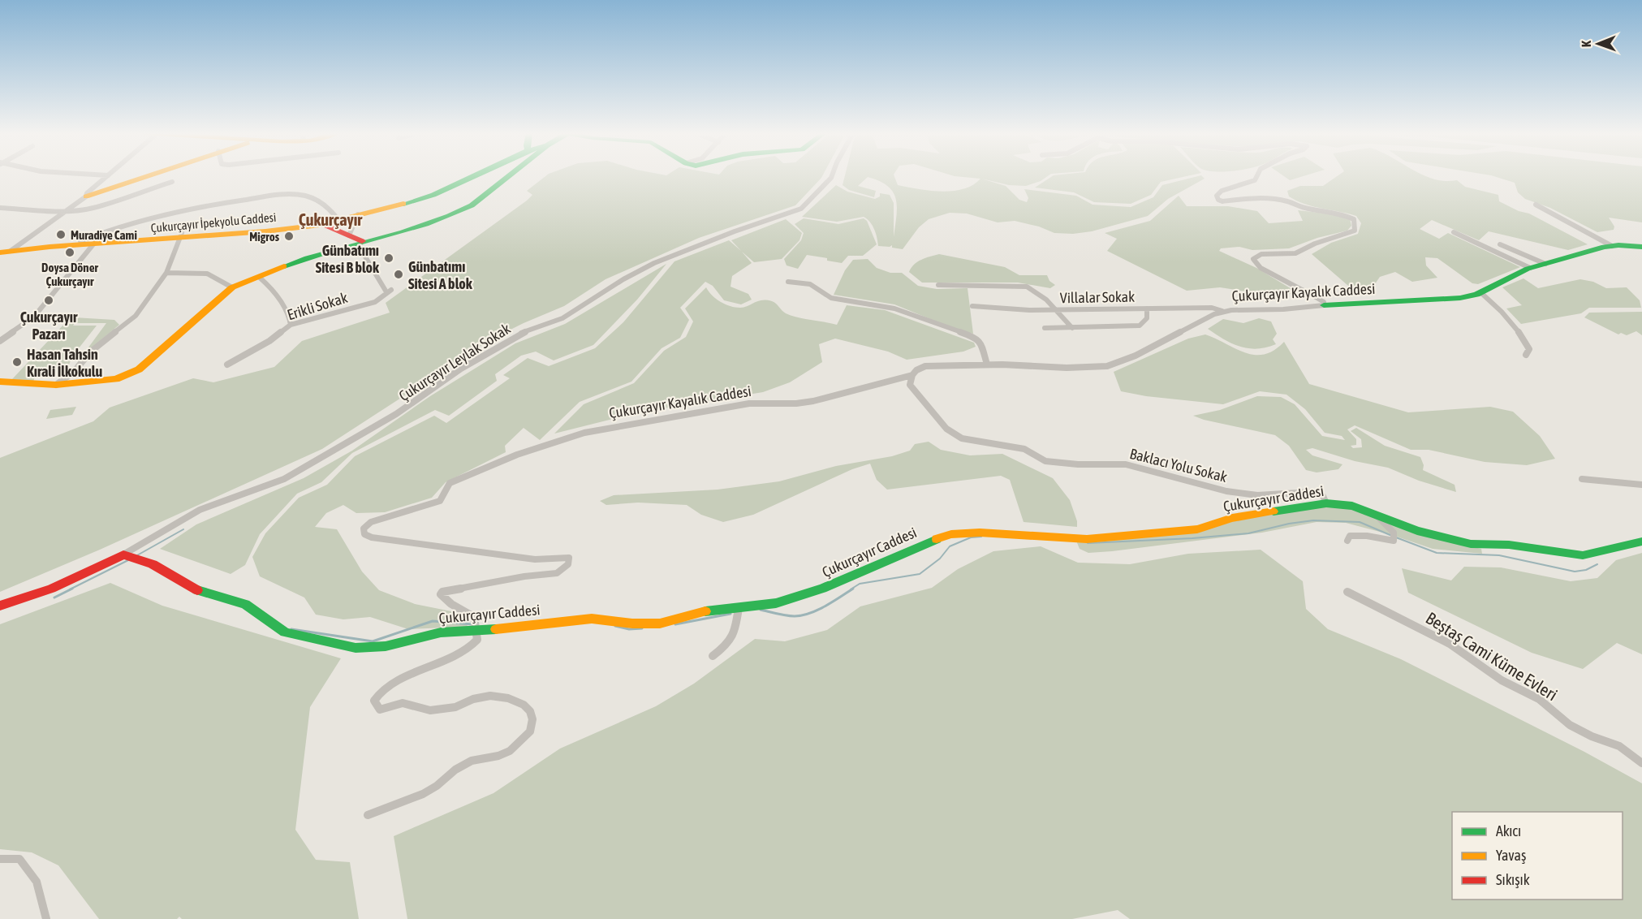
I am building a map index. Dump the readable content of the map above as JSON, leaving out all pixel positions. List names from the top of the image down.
{
  "streets": {
    "street": [
      "Çukurçayır İpekyolu Caddesi",
      "Çukurçayır Kayalık Caddesi",
      "Villalar Sokak",
      "Erikli Sokak",
      "Çukurçayır Leylak Sokak",
      "Baklacı Yolu Sokak",
      "Çukurçayır Caddesi",
      "Beştaş Cami Küme Evleri"
    ]
  },
  "crossings": [
    ["Çukurçayır Kayalık Caddesi", "Villalar Sokak"],
    ["Çukurçayır Kayalık Caddesi", "Baklacı Yolu Sokak"],
    ["Çukurçayır Kayalık Caddesi", "Çukurçayır Caddesi"],
    ["Çukurçayır Leylak Sokak", "Çukurçayır Caddesi"],
    ["Baklacı Yolu Sokak", "Çukurçayır Caddesi"]
  ],
  "districts": ["Çukurçayır"],
  "places": [
    "Muradiye Cami",
    "Migros",
    "Doysa Döner Çukurçayır",
    "Günbatımı Sitesi B blok",
    "Günbatımı Sitesi A blok",
    "Çukurçayır Pazarı",
    "Hasan Tahsin Kırali İlkokulu"
  ],
  "legend": ["Akıcı", "Yavaş", "Sıkışık"],
  "north": "left"
}
